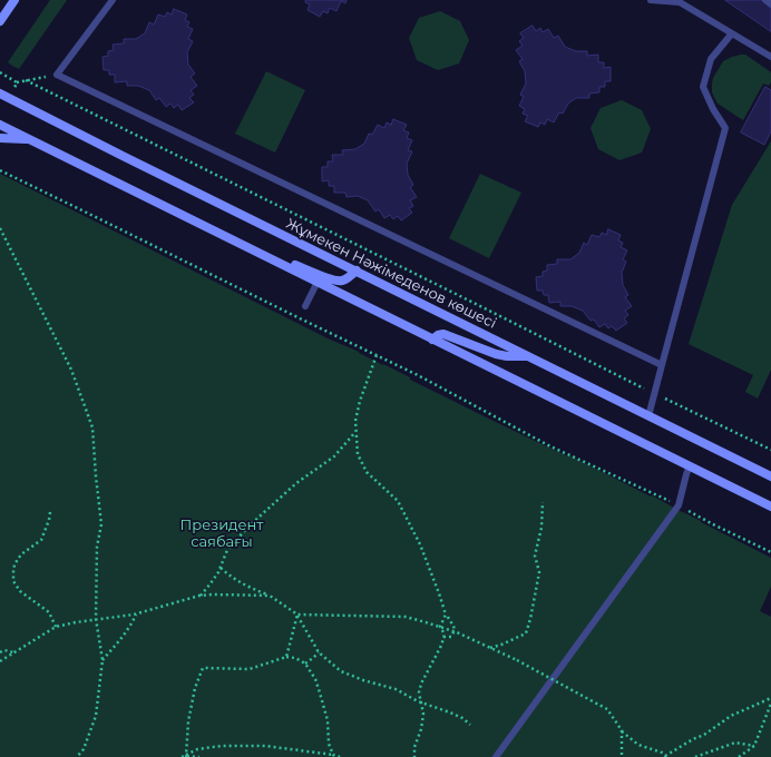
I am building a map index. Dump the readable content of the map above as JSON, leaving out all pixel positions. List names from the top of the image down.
{
  "streets": {
    "main road": ["Жұмекен Нәжімеденов көшесі"]
  },
  "parks": ["Президент саябағы"]
}
